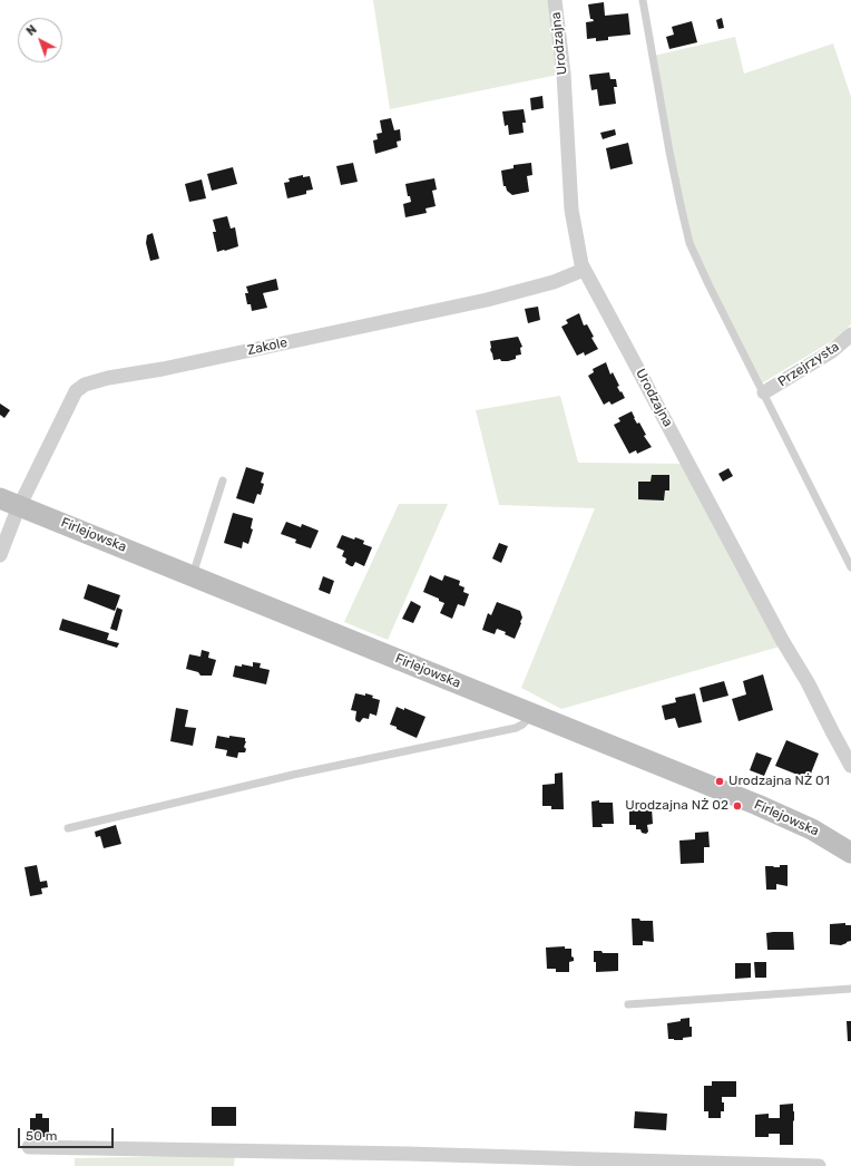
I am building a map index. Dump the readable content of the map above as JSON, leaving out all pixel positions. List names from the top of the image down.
{
  "streets": {
    "street": [
      "Urodzajna",
      "Zakole",
      "Przejrzysta",
      "Firlejowska"
    ]
  },
  "crossings": [
    ["Urodzajna", "Zakole"],
    ["Zakole", "Firlejowska"]
  ],
  "places": ["Urodzajna NŻ 01", "Urodzajna NŻ 02"],
  "scale_bar": "50 m",
  "north": "top left"
}
